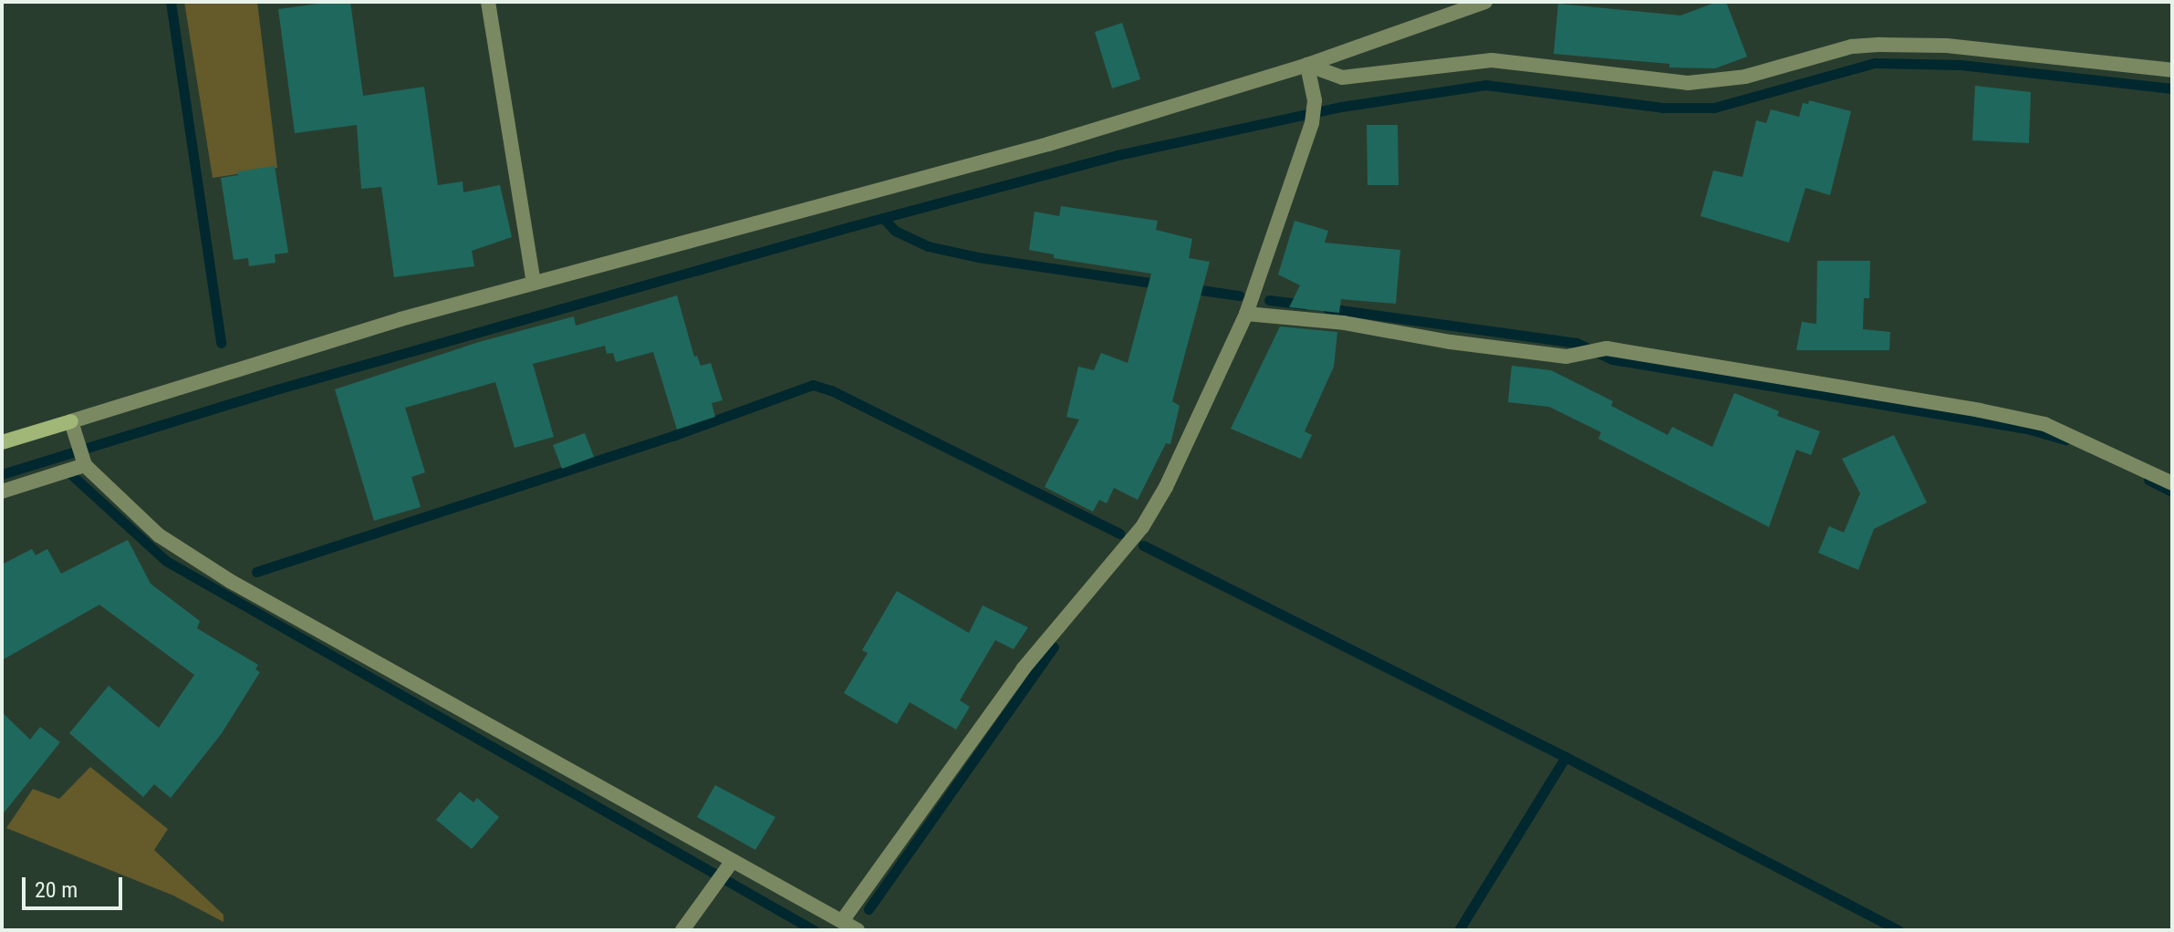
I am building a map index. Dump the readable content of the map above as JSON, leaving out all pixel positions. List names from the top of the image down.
{
  "scale_bar": "20 m"
}
